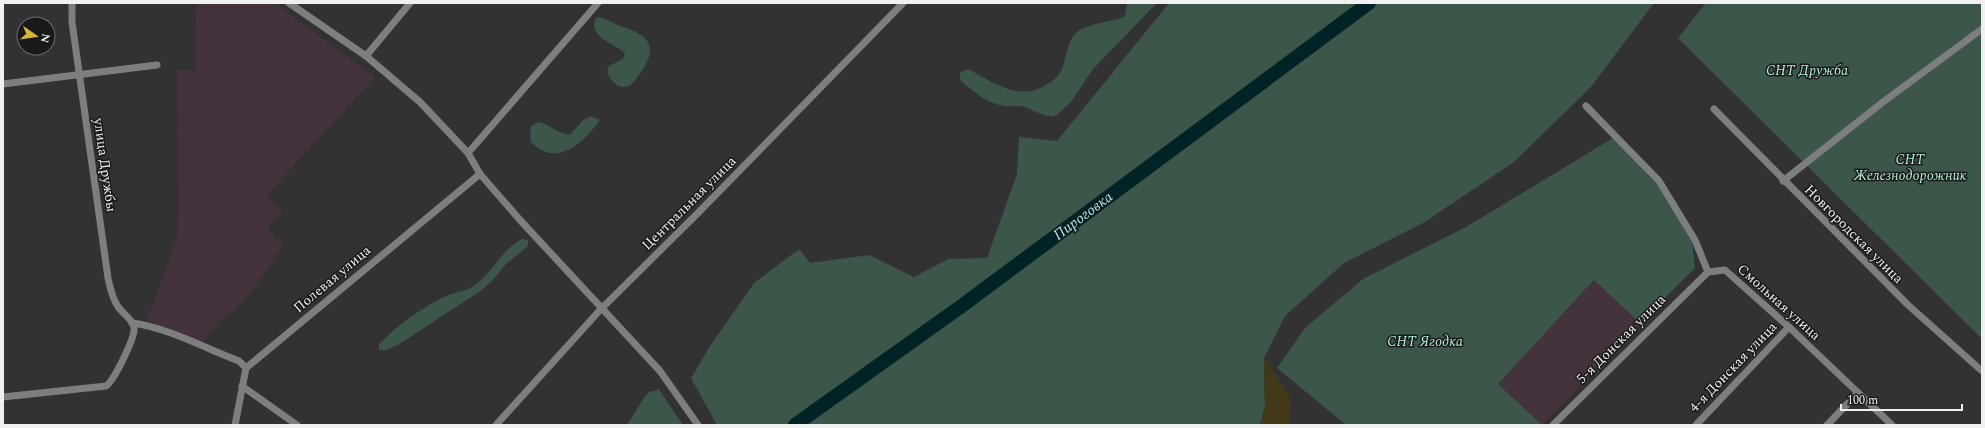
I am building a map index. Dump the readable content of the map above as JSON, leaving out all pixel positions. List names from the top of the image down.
{
  "streets": {
    "street": [
      "улица Дружбы",
      "Центральная улица",
      "Новгородская улица",
      "Полевая улица",
      "Смольная улица",
      "5-я Донская улица",
      "4-я Донская улица"
    ]
  },
  "crossings": [
    ["Смольная улица", "5-я Донская улица"],
    ["Смольная улица", "4-я Донская улица"]
  ],
  "water": ["Пироговка"],
  "parks": ["СНТ Дружба", "СНТ Железнодорожник", "СНТ Ягодка"],
  "scale_bar": "100 m",
  "north": "right"
}
